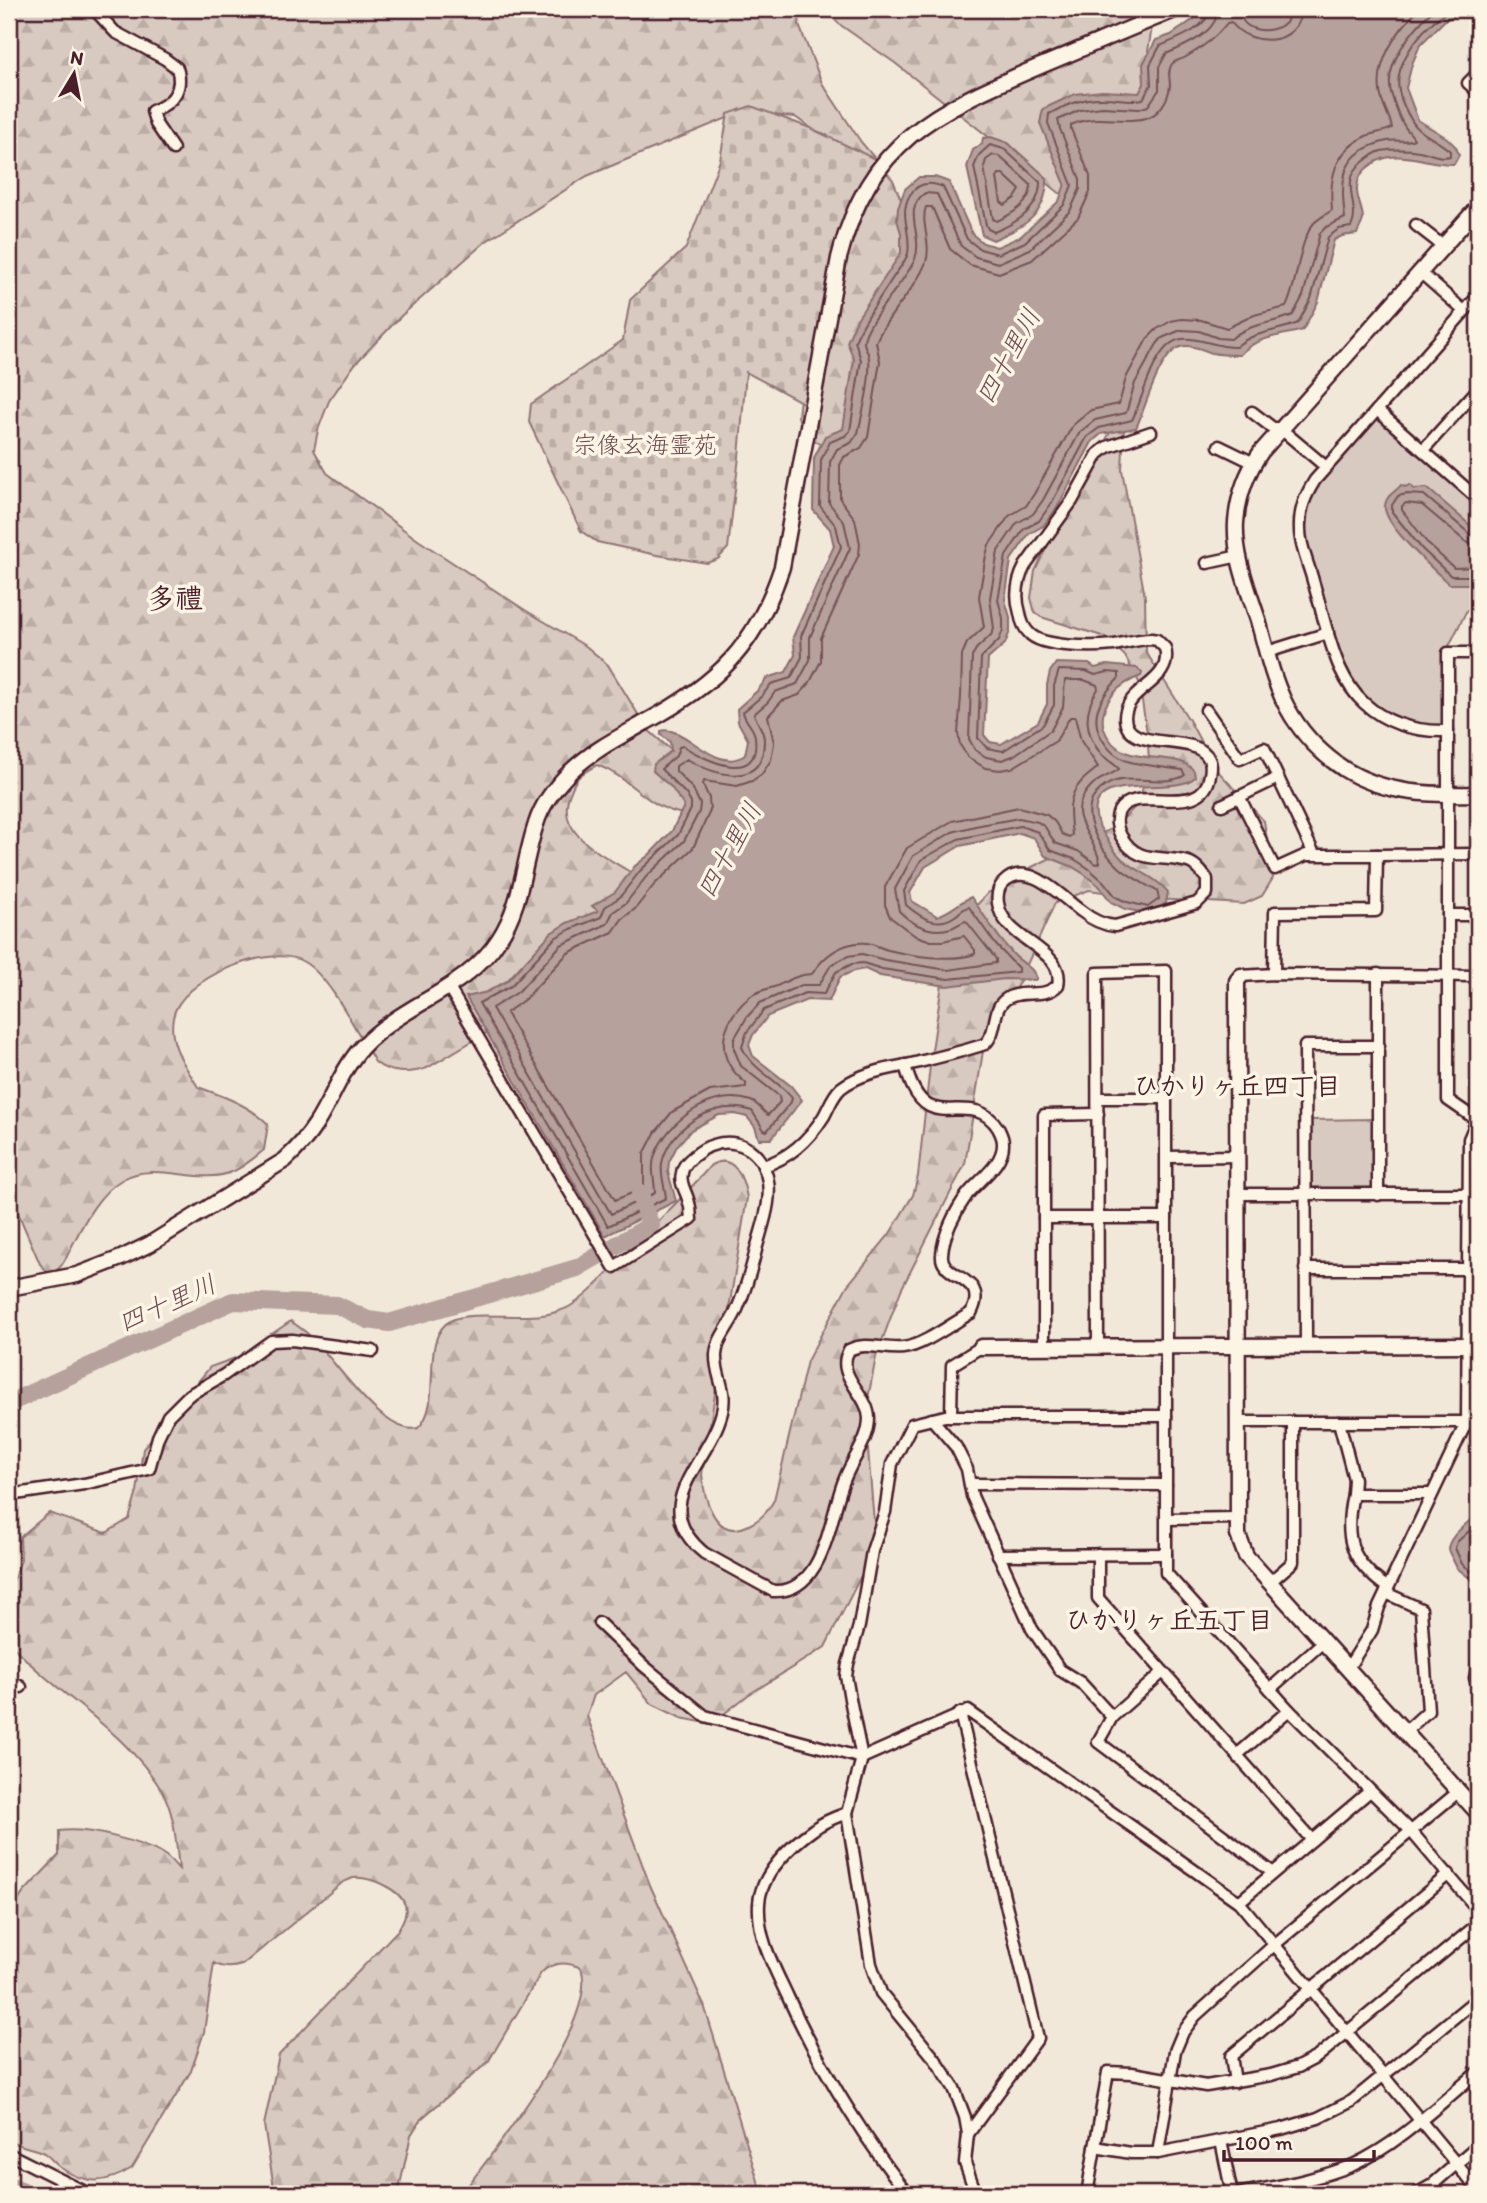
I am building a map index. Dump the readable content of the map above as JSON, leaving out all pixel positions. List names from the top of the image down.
{
  "districts": ["多禮", "ひかりヶ丘四丁目", "ひかりヶ丘五丁目"],
  "water": ["四十里川"],
  "parks": ["宗像玄海霊苑"],
  "scale_bar": "100 m",
  "north": "top"
}
